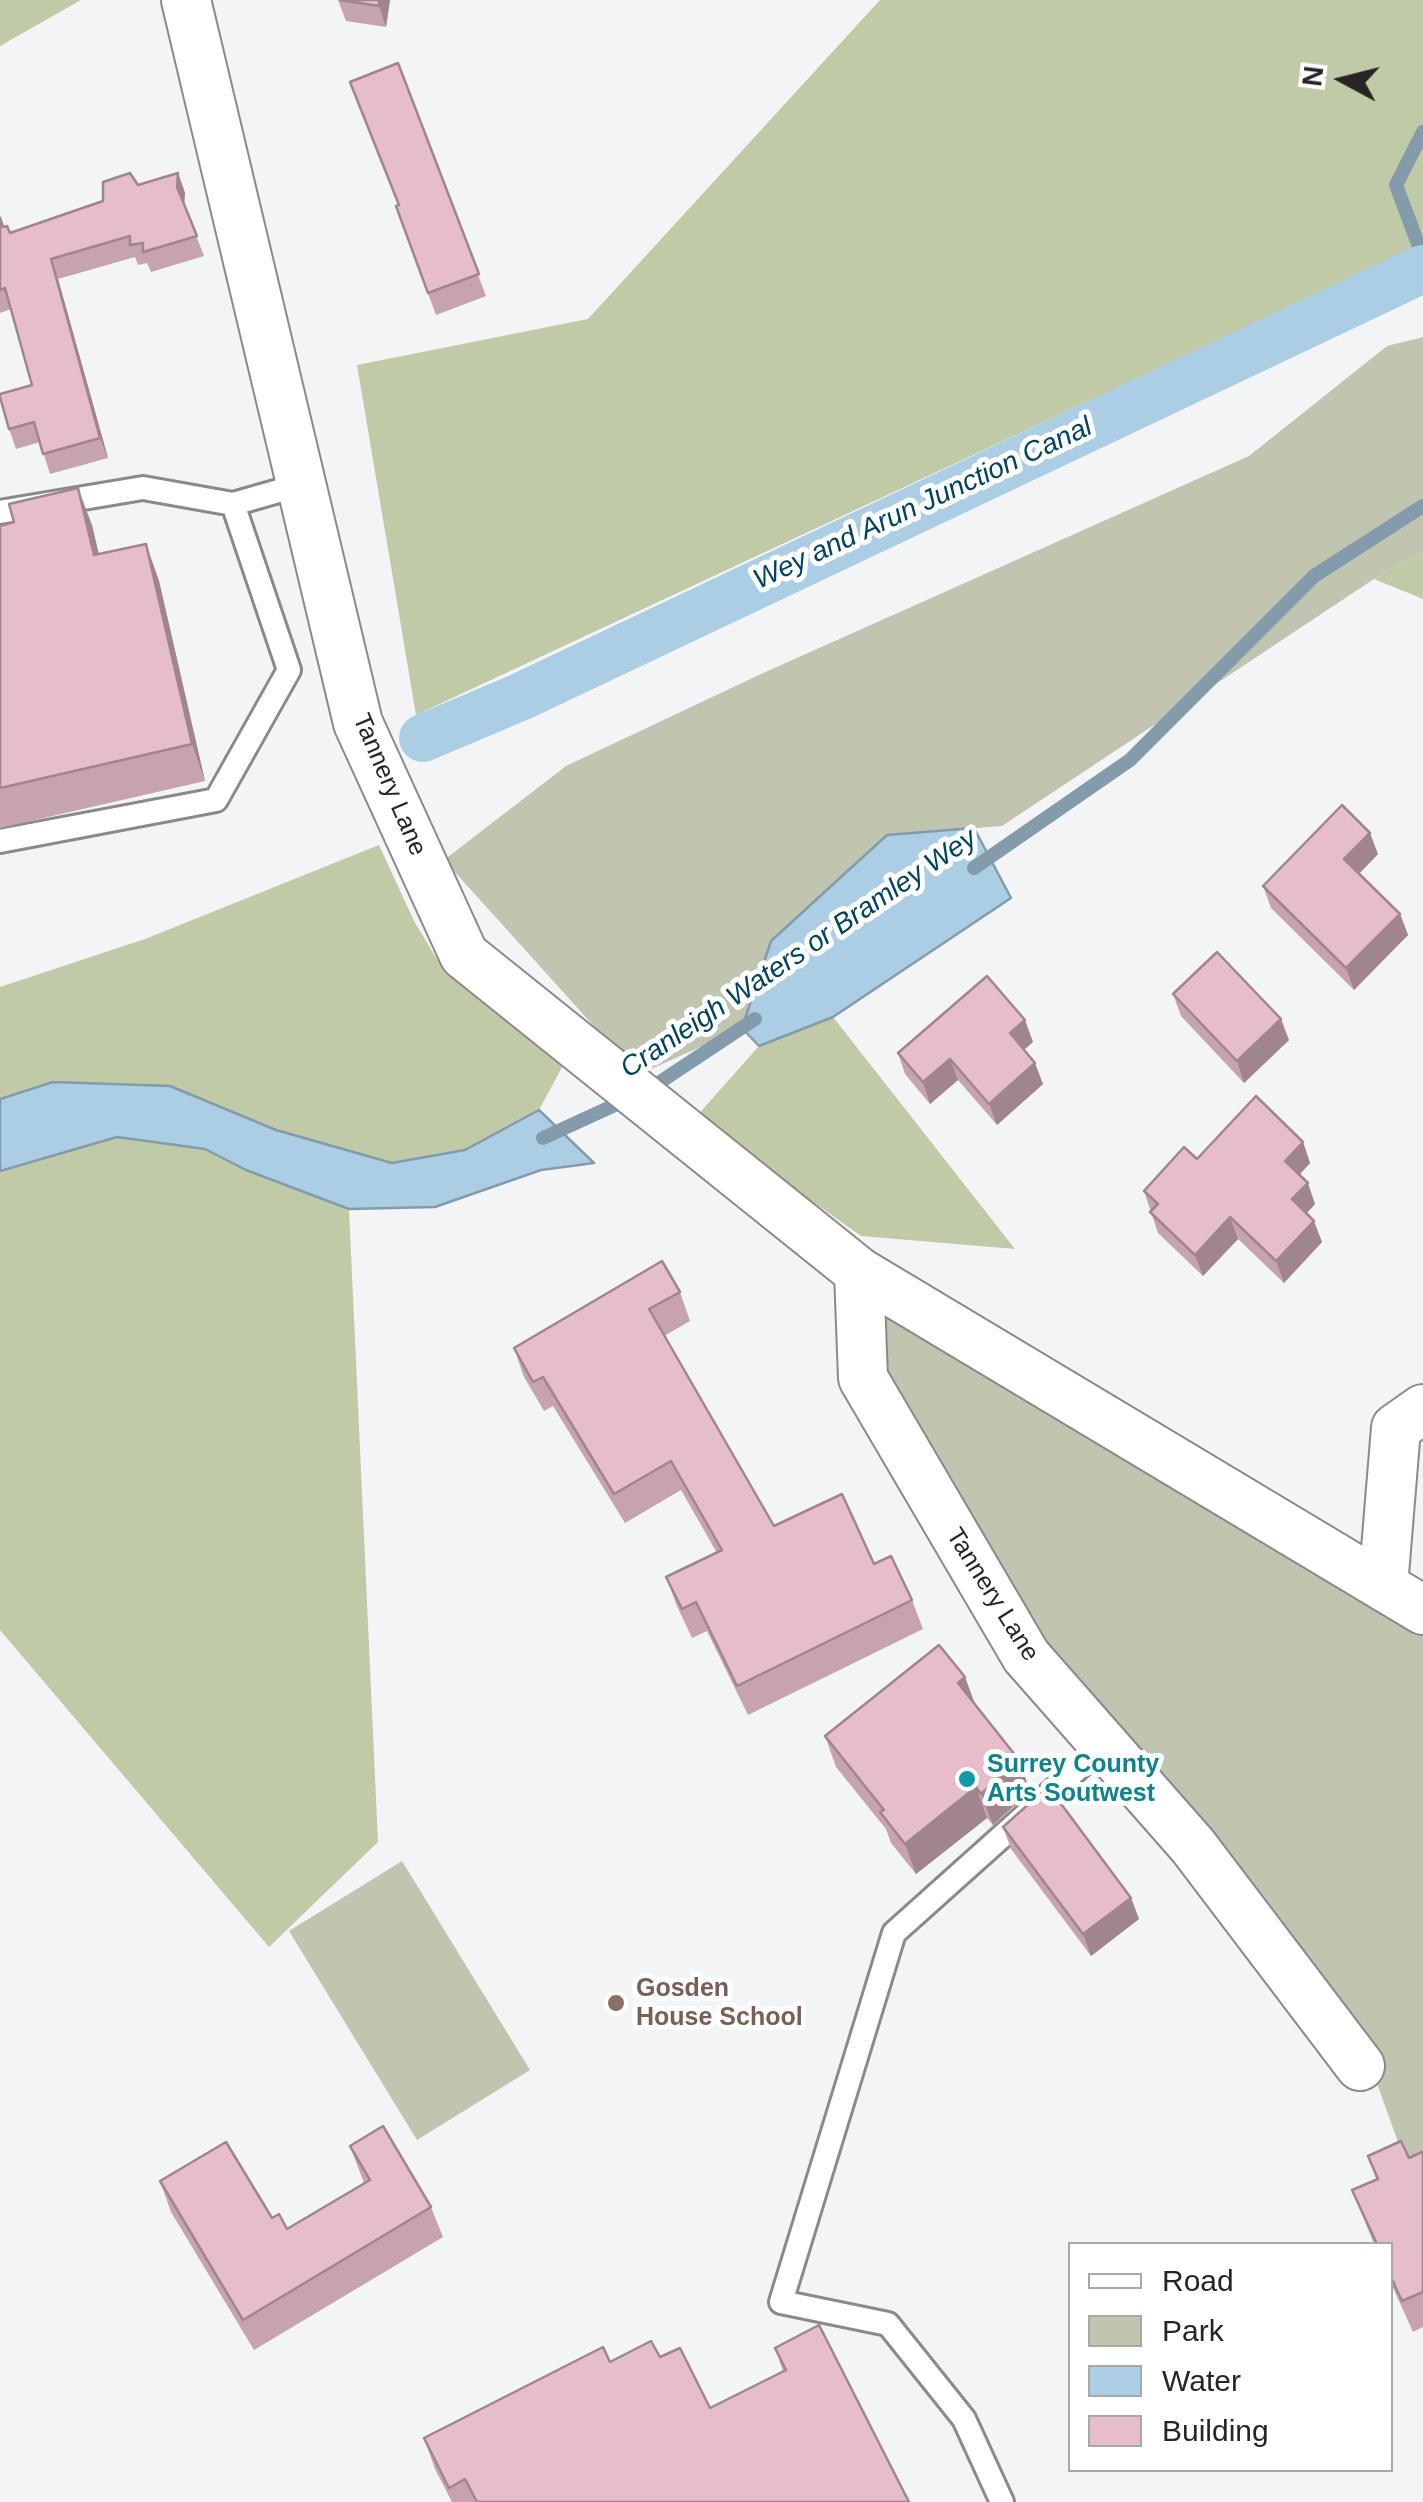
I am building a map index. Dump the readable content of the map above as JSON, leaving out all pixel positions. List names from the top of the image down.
{
  "streets": {
    "street": ["Tannery Lane"]
  },
  "water": ["Wey and Arun Junction Canal", "Cranleigh Waters or Bramley Wey"],
  "places": ["Surrey County Arts Soutwest", "Gosden House School"],
  "legend": [
    "Road",
    "Park",
    "Water",
    "Building"
  ],
  "north": "left"
}
